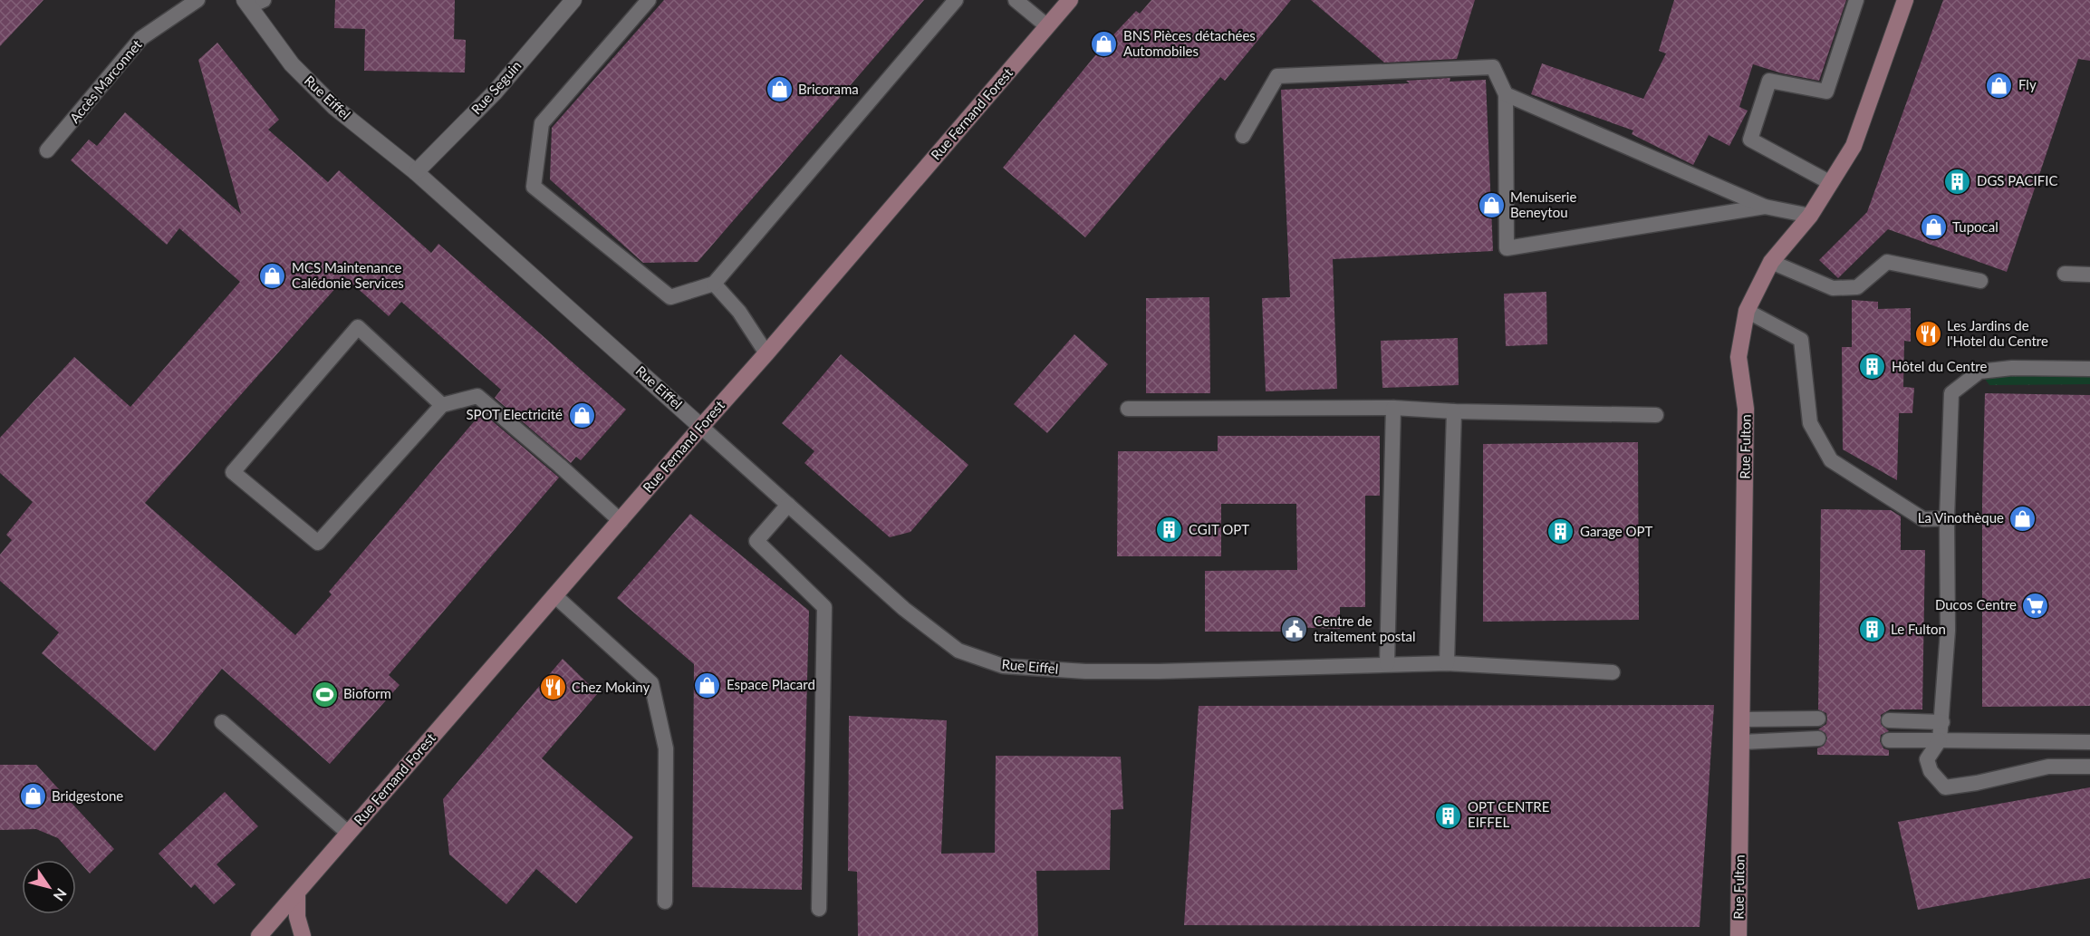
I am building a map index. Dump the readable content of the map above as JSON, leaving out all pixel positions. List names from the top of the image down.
{
  "streets": {
    "street": [
      "Rue Seguin",
      "Rue Eiffel",
      "Rue Fernand Forest",
      "Rue Fulton"
    ],
    "lane": ["Accès Marconnet"]
  },
  "crossings": [
    ["Rue Seguin", "Rue Eiffel"],
    ["Rue Eiffel", "Rue Fernand Forest"]
  ],
  "places": {
    "shop": [
      "BNS Pièces détachées Automobiles",
      "Fly",
      "Bricorama",
      "Menuiserie Beneytou",
      "Tupocal",
      "MCS Maintenance Calédonie Services",
      "SPOT Electricité",
      "La Vinothèque",
      "Espace Placard",
      "Bridgestone"
    ],
    "building": [
      "DGS PACIFIC",
      "Hôtel du Centre",
      "CGIT OPT",
      "Garage OPT",
      "Le Fulton",
      "OPT CENTRE EIFFEL"
    ],
    "restaurant": ["Les Jardins de l'Hotel du Centre", "Chez Mokiny"],
    "supermarket": ["Ducos Centre"],
    "public building": ["Centre de traitement postal"],
    "sports": ["Bioform"]
  },
  "north": "bottom right"
}
